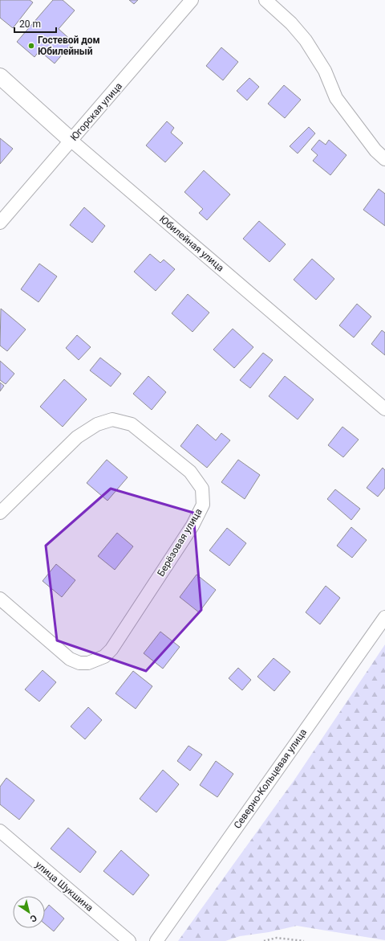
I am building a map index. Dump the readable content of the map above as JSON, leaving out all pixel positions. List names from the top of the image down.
{
  "streets": {
    "street": [
      "Югорская улица",
      "Юбилейная улица",
      "Берёзовая улица",
      "Северно-Кольцевая улица",
      "улица Шукшина"
    ]
  },
  "crossings": [
    ["Югорская улица", "Юбилейная улица"]
  ],
  "places": ["Гостевой дом Юбилейный"],
  "scale_bar": "20 m",
  "north": "bottom right"
}
